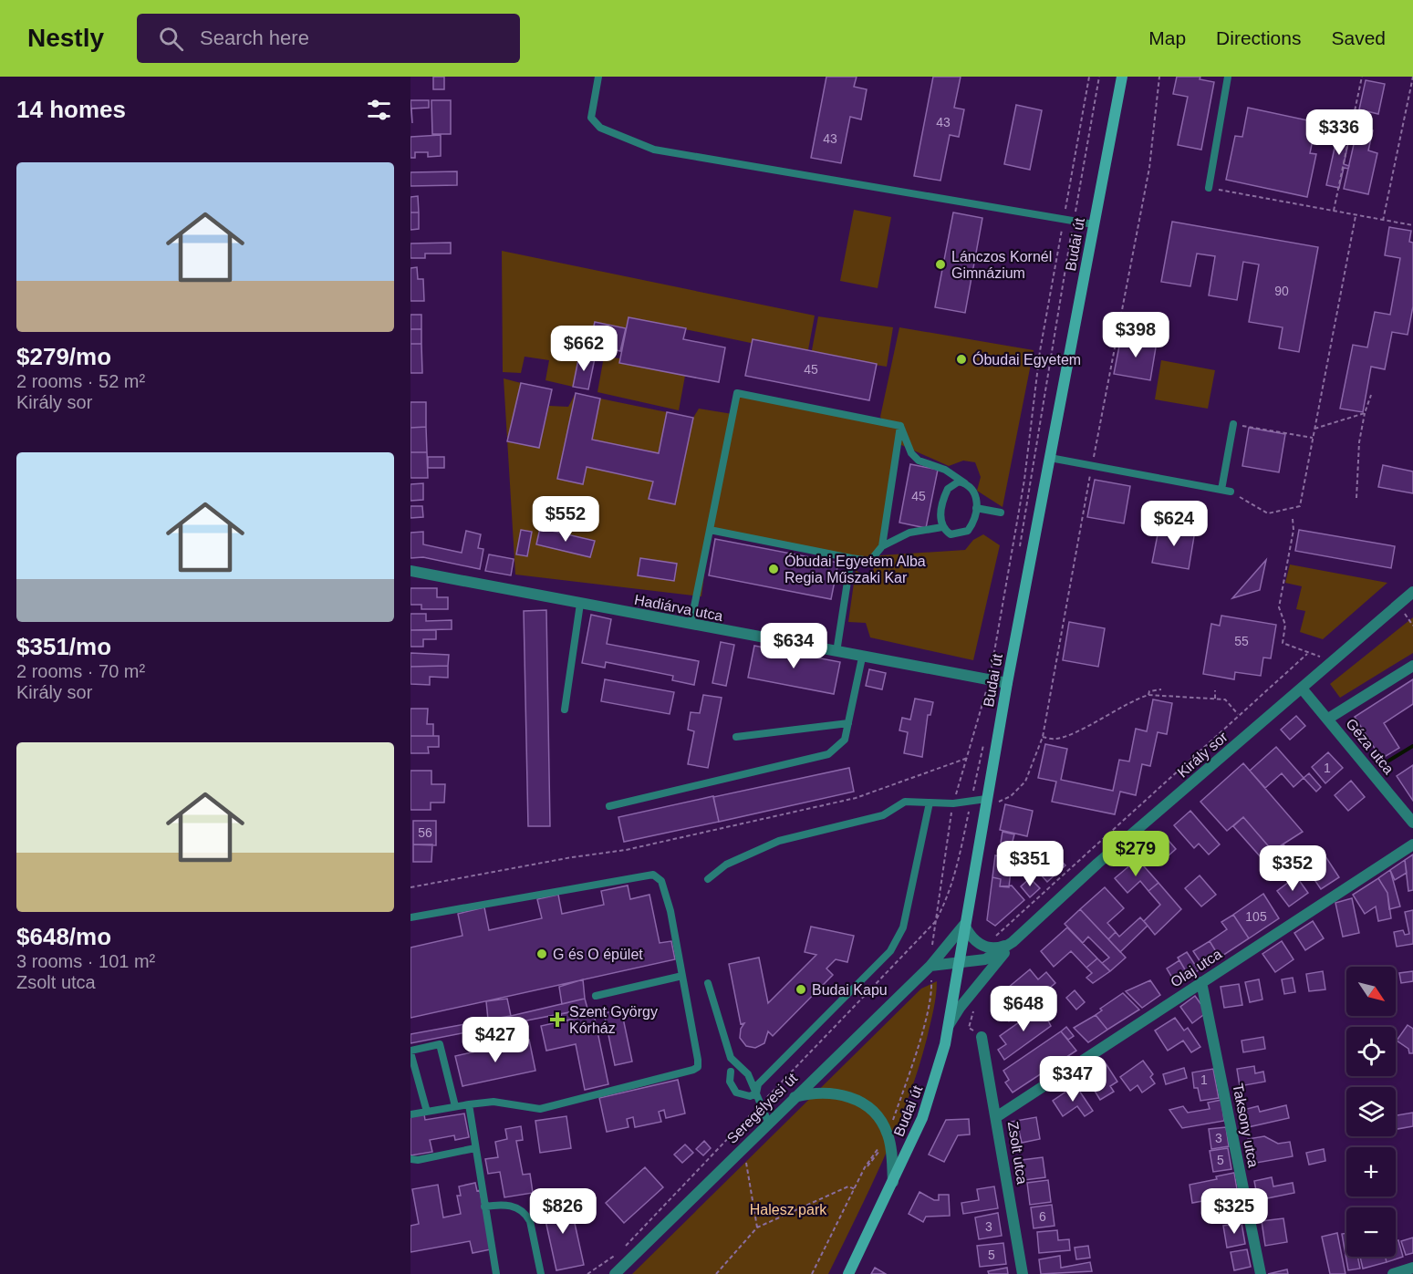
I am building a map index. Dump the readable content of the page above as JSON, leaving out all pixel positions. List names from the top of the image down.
{
  "streets": {
    "main road": ["Budai út"],
    "street": [
      "Hadiárva utca",
      "Géza utca",
      "Király sor",
      "Olaj utca",
      "Seregélyesi út",
      "Taksony utca",
      "Zsolt utca"
    ]
  },
  "crossings": [
    ["Budai út", "Hadiárva utca"],
    ["Budai út", "Király sor"],
    ["Budai út", "Seregélyesi út"],
    ["Géza utca", "Király sor"],
    ["Olaj utca", "Taksony utca"],
    ["Olaj utca", "Zsolt utca"]
  ],
  "parks": ["Halesz park"],
  "places": {
    "other": [
      "Lánczos Kornél Gimnázium",
      "Óbudai Egyetem",
      "Óbudai Egyetem Alba Regia Műszaki Kar",
      "G és O épület",
      "Budai Kapu"
    ],
    "health": ["Szent György Kórház"]
  },
  "house_numbers": [
    "43",
    "43",
    "90",
    "45",
    "45",
    "55",
    "1",
    "56",
    "105",
    "1",
    "3",
    "5",
    "6",
    "3",
    "5"
  ],
  "north": "bottom right",
  "page": {
    "header": "Nestly",
    "search": "Search here",
    "nav": ["Map", "Directions", "Saved"],
    "heading": "14 homes",
    "price": [
      "$336",
      "$398",
      "$662",
      "$552",
      "$624",
      "$634",
      "$279",
      "$351",
      "$352",
      "$648",
      "$427",
      "$347",
      "$826",
      "$325"
    ],
    "list": [
      {
        "name": "$279/mo",
        "note": "2 rooms · 52 m² · Király sor"
      },
      {
        "name": "$351/mo",
        "note": "2 rooms · 70 m² · Király sor"
      },
      {
        "name": "$648/mo",
        "note": "3 rooms · 101 m² · Zsolt utca"
      }
    ],
    "map_buttons": ["+", "−"]
  }
}
